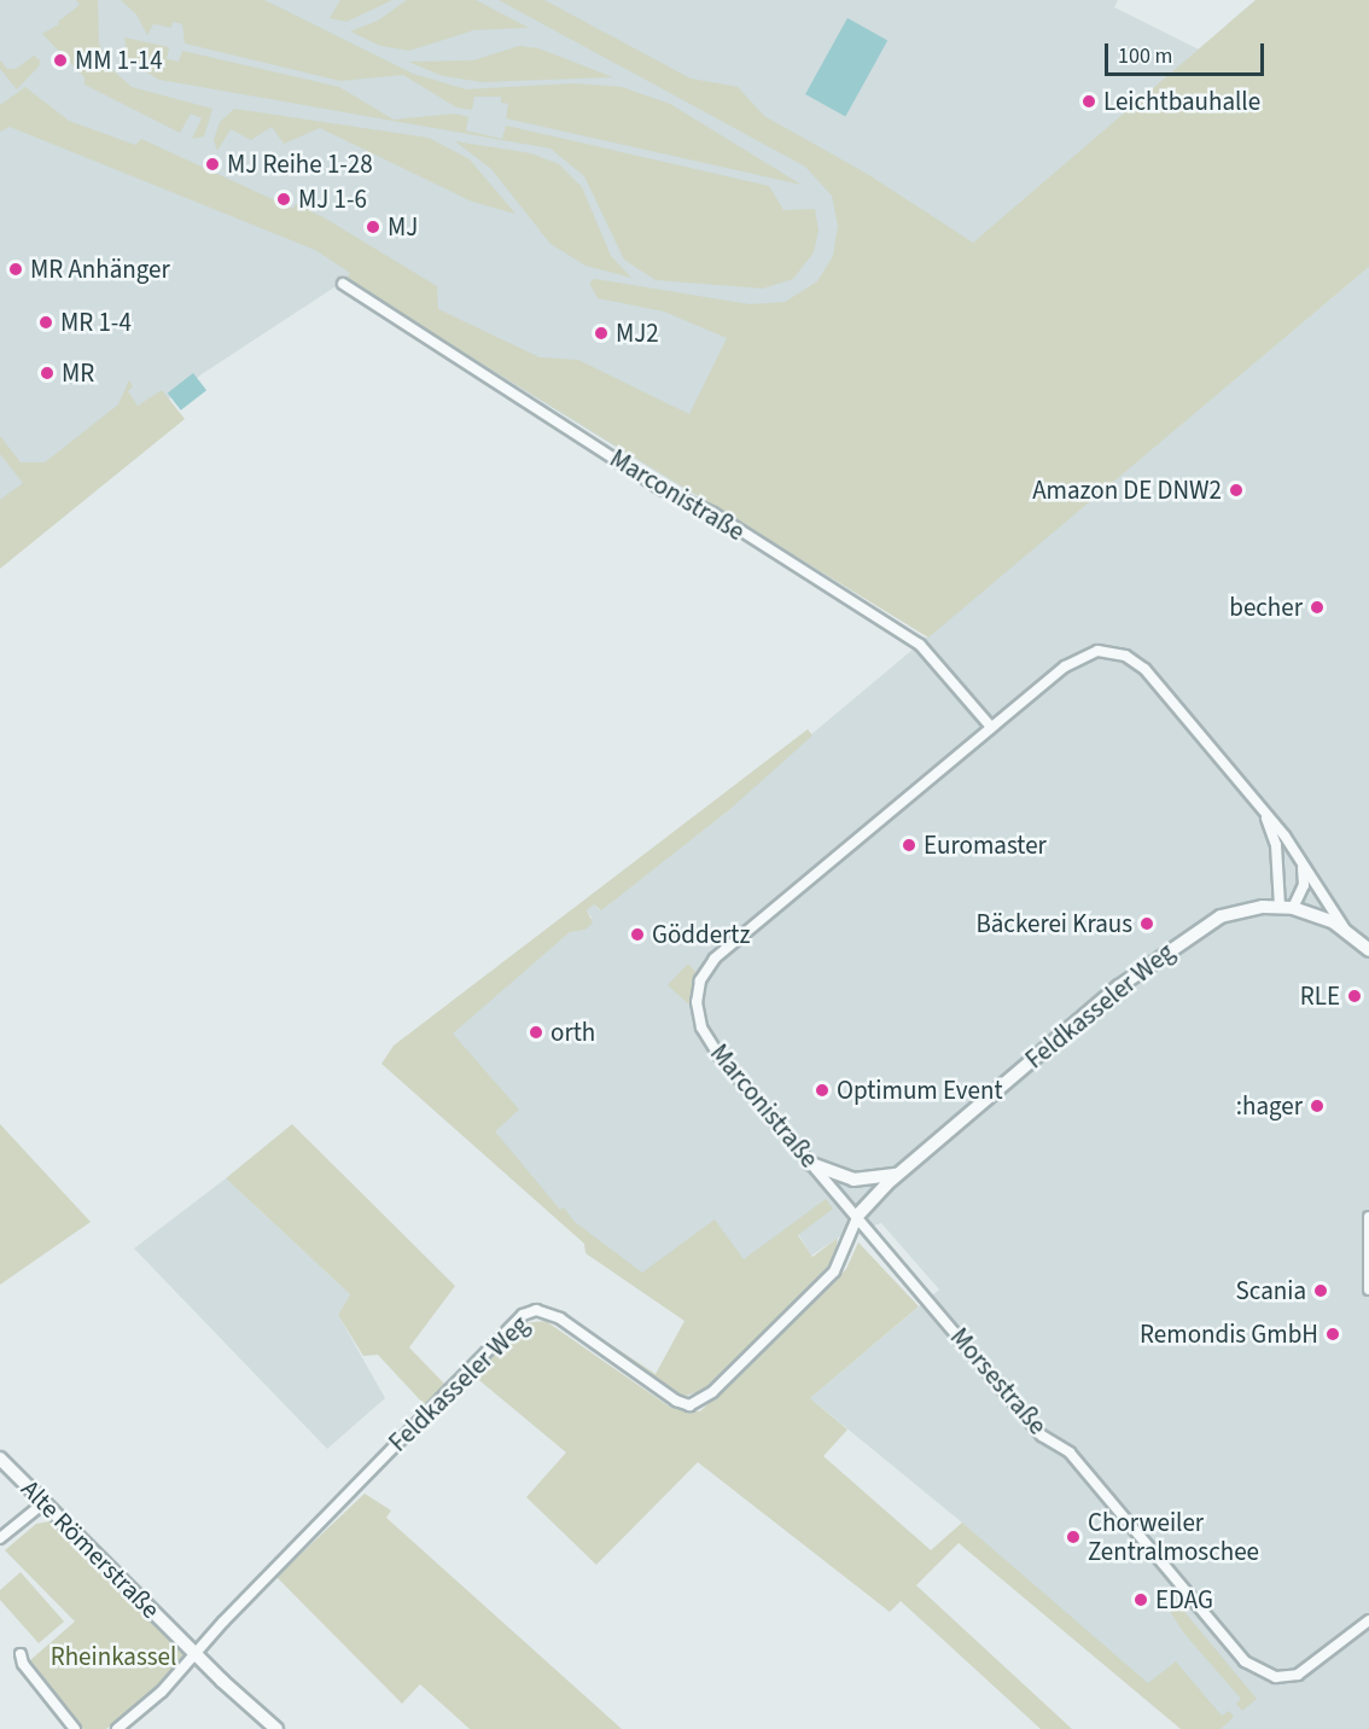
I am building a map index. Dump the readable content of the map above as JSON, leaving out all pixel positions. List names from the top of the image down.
{
  "streets": {
    "street": [
      "Marconistraße",
      "Feldkasseler Weg",
      "Morsestraße",
      "Alte Römerstraße"
    ]
  },
  "crossings": [
    ["Marconistraße", "Feldkasseler Weg"],
    ["Marconistraße", "Morsestraße"],
    ["Feldkasseler Weg", "Morsestraße"],
    ["Feldkasseler Weg", "Alte Römerstraße"]
  ],
  "parks": ["Rheinkassel"],
  "places": [
    "MM 1-14",
    "Leichtbauhalle",
    "MJ Reihe 1-28",
    "MJ 1-6",
    "MJ",
    "MR Anhänger",
    "MR 1-4",
    "MJ2",
    "MR",
    "Amazon DE DNW2",
    "becher",
    "Euromaster",
    "Bäckerei Kraus",
    "Göddertz",
    "RLE",
    "orth",
    "Optimum Event",
    ":hager",
    "Scania",
    "Remondis GmbH",
    "Chorweiler Zentralmoschee",
    "EDAG"
  ],
  "scale_bar": "100 m"
}
